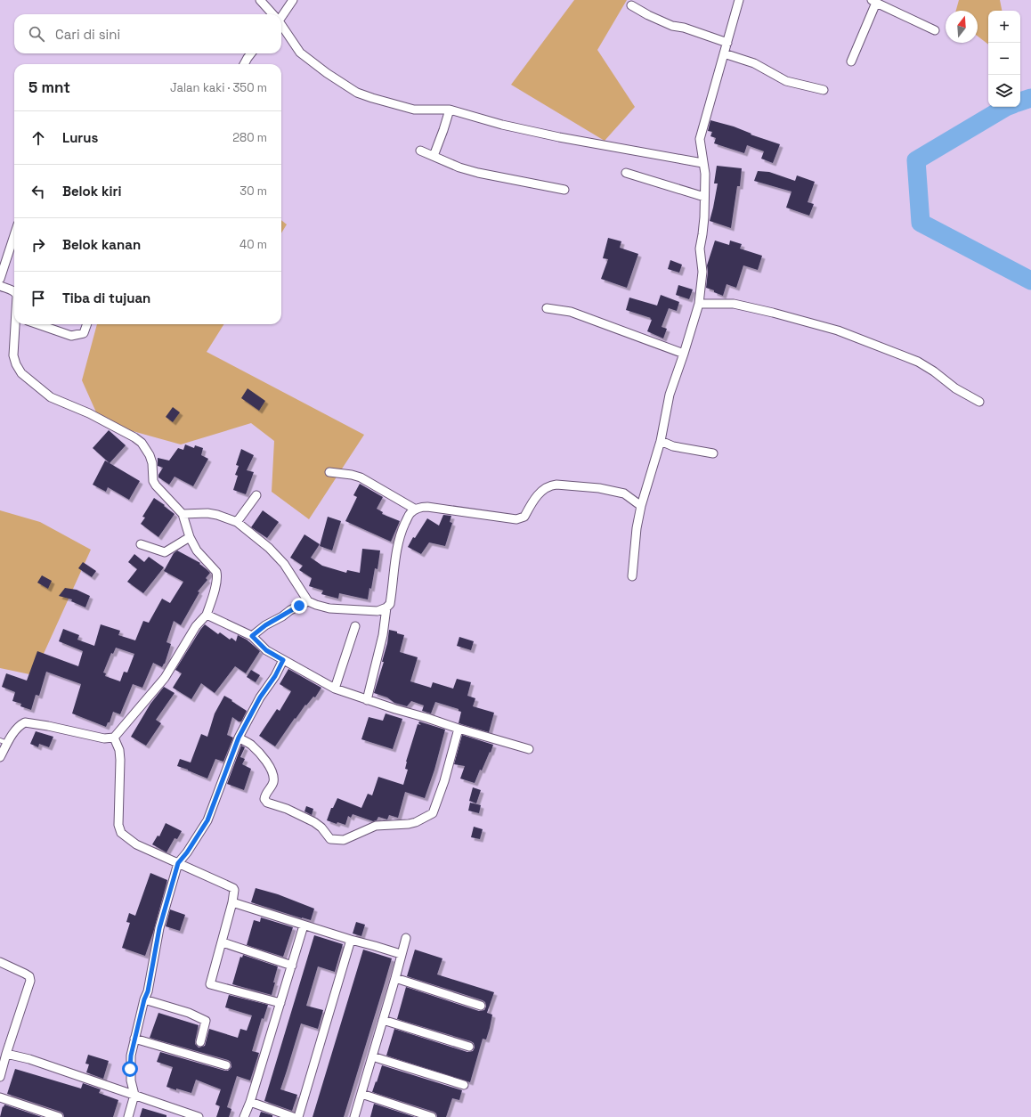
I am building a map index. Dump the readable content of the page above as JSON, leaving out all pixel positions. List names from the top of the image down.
{
  "north": "top",
  "page": {
    "map_buttons": ["+", "−"],
    "search": "Cari di sini",
    "heading": ["5 mnt", "Jalan kaki · 350 m"],
    "list": [
      ["Lurus", "280 m"],
      ["Belok kiri", "30 m"],
      ["Belok kanan", "40 m"],
      "Tiba di tujuan"
    ]
  }
}
